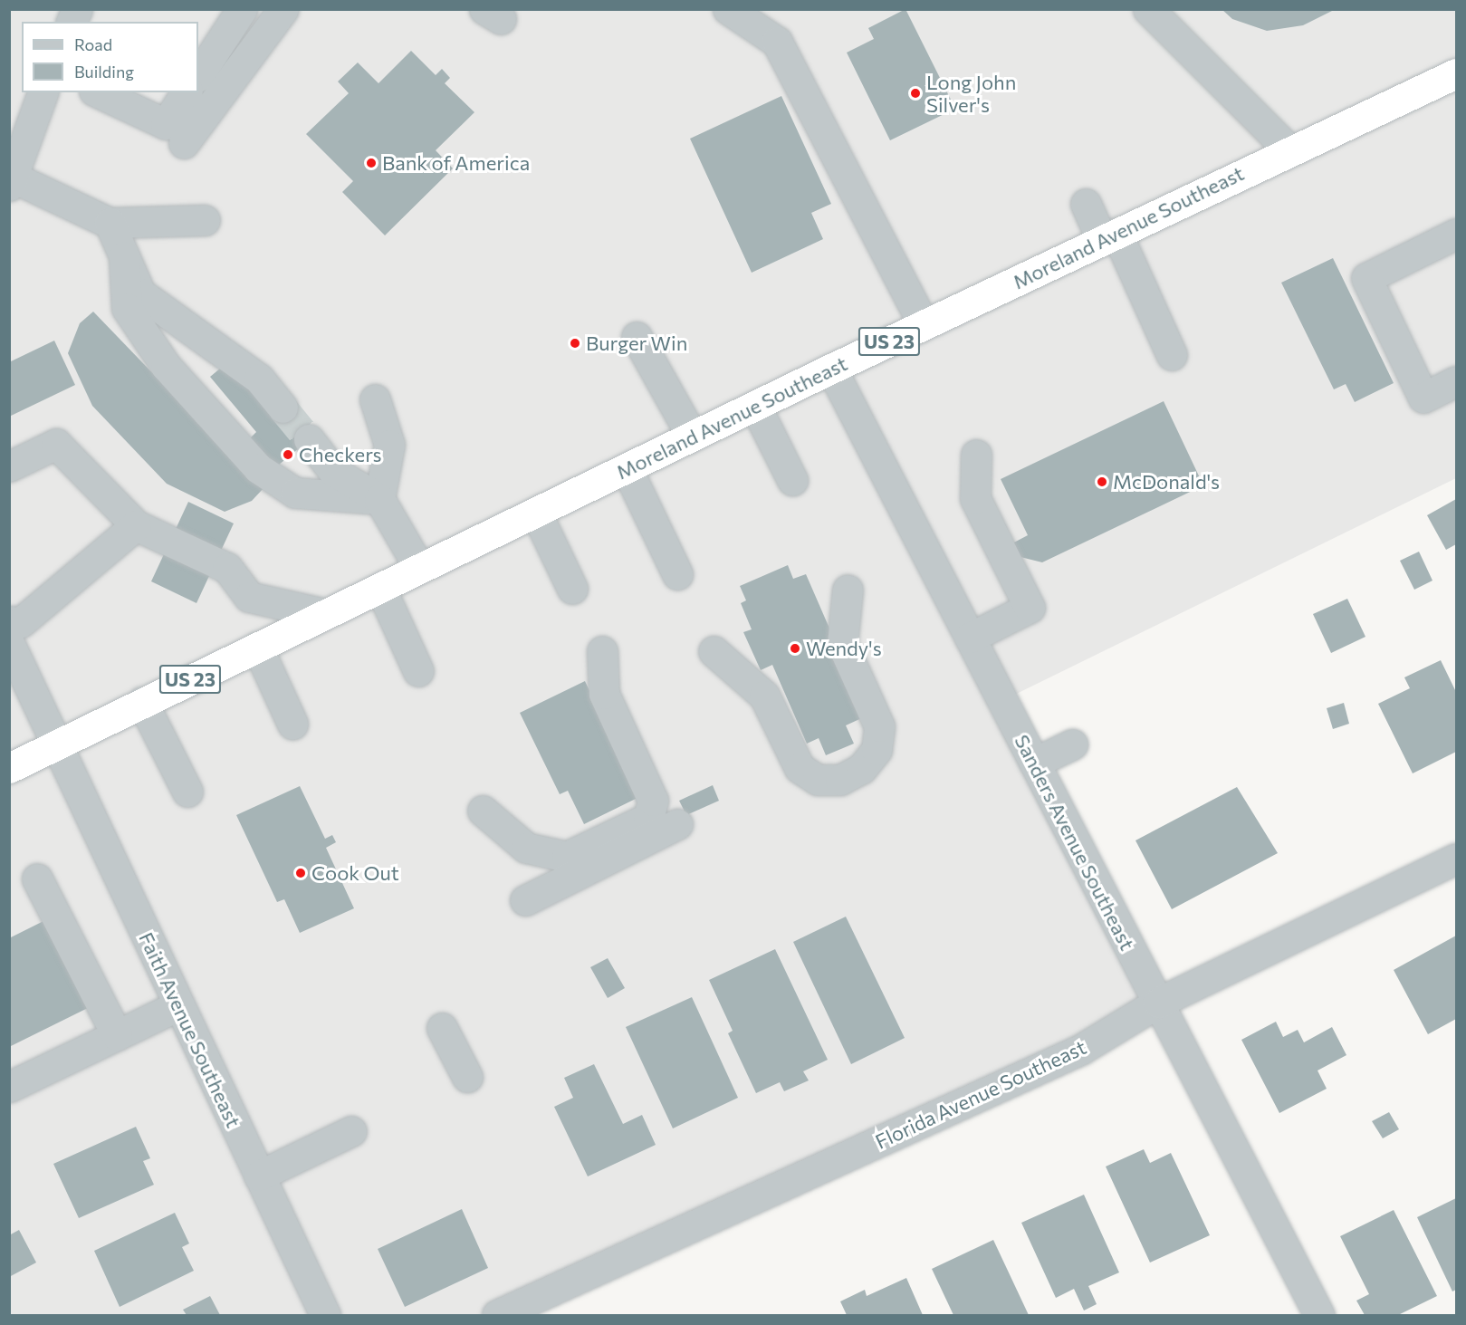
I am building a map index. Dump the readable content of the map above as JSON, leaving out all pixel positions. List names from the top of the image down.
{
  "streets": {
    "highway": ["Moreland Avenue Southeast", "US 23"],
    "street": ["Sanders Avenue Southeast", "Faith Avenue Southeast", "Florida Avenue Southeast"]
  },
  "crossings": [
    ["Moreland Avenue Southeast", "Sanders Avenue Southeast"],
    ["Moreland Avenue Southeast", "Faith Avenue Southeast"],
    ["Sanders Avenue Southeast", "Florida Avenue Southeast"]
  ],
  "places": [
    "Long John Silver's",
    "Bank of America",
    "Burger Win",
    "Checkers",
    "McDonald's",
    "Wendy's",
    "Cook Out"
  ],
  "legend": ["Road", "Building"]
}
